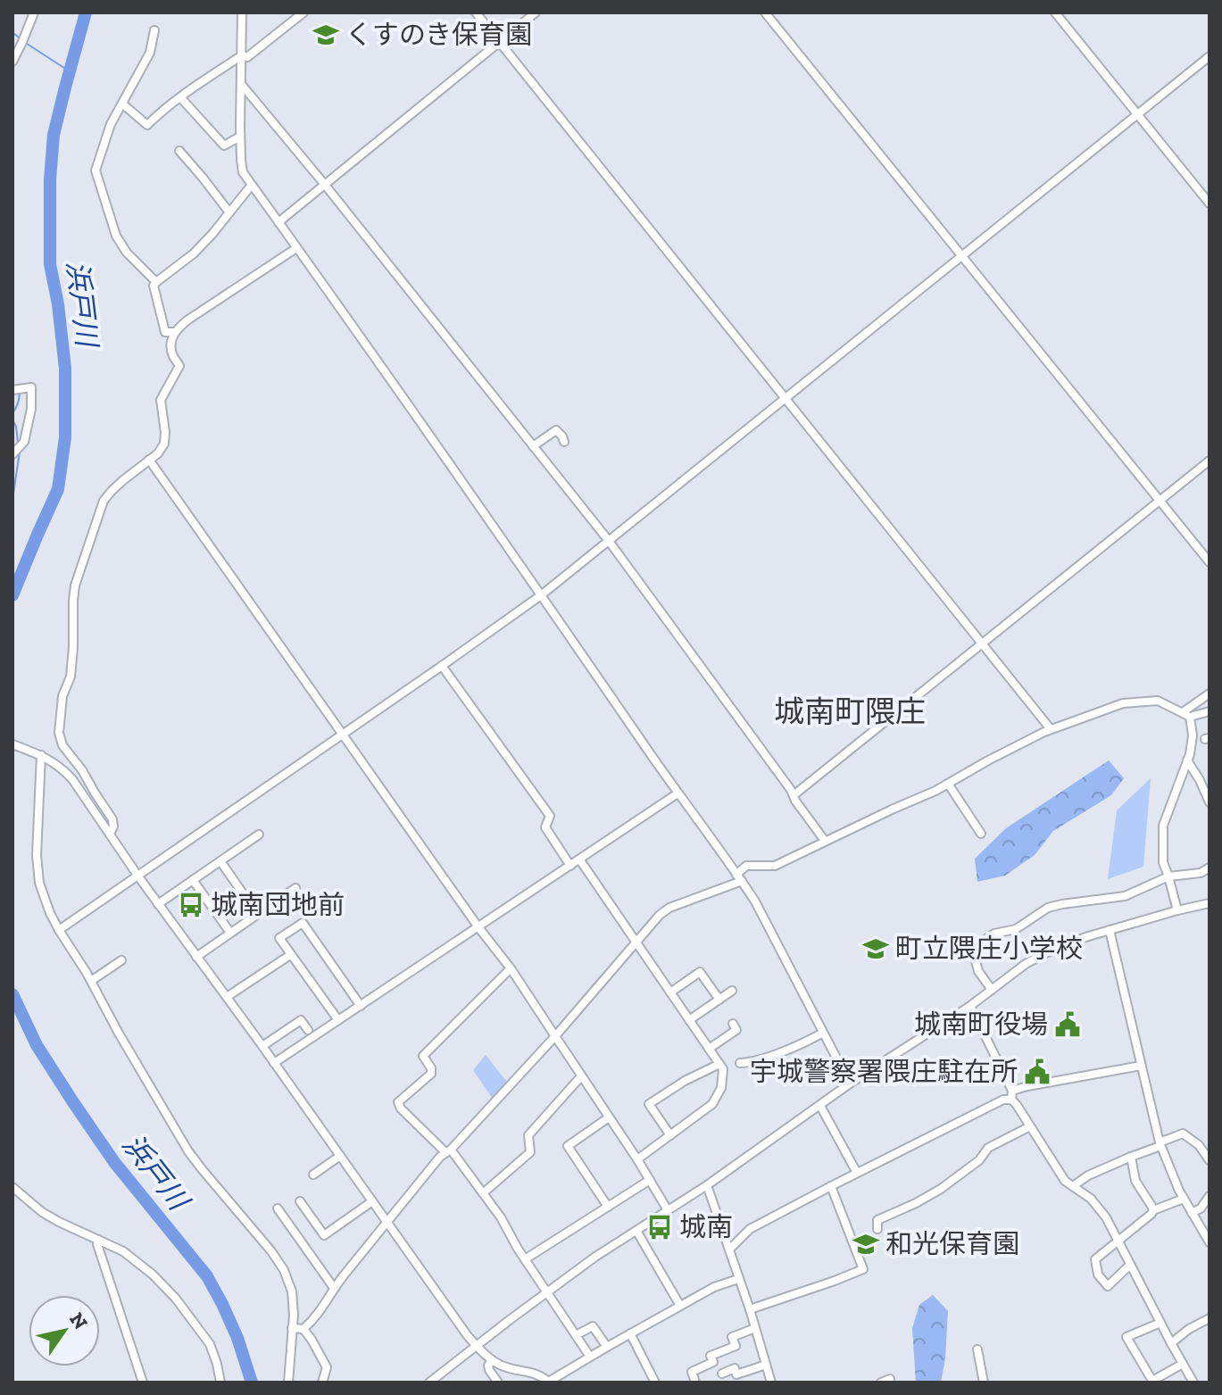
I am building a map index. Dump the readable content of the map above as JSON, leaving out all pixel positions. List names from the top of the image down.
{
  "districts": ["城南町隈庄"],
  "water": ["浜戸川"],
  "places": {
    "school or university": ["くすのき保育園", "町立隈庄小学校", "和光保育園"],
    "bus stop": ["城南団地前", "城南"],
    "public building": ["城南町役場", "宇城警察署隈庄駐在所"]
  },
  "north": "top right"
}
